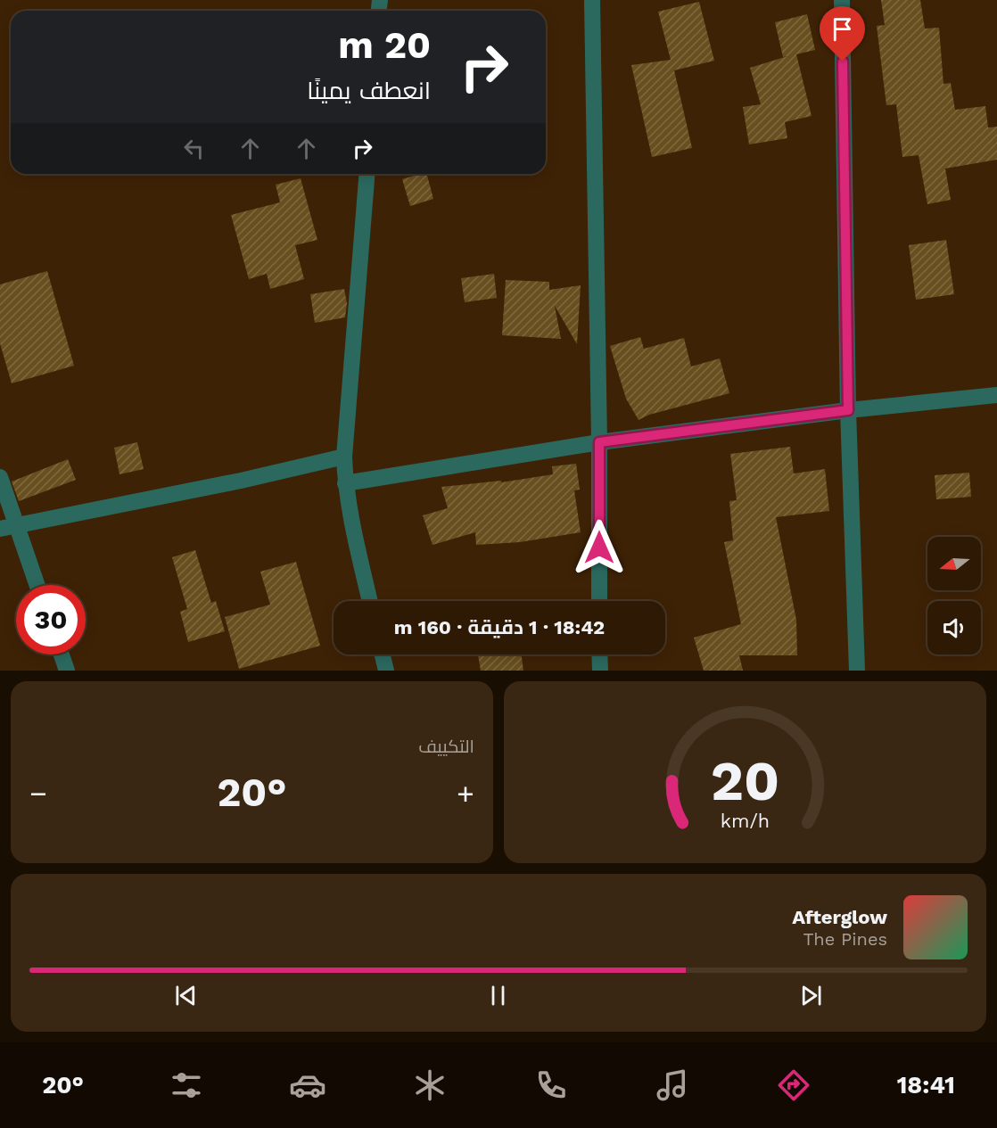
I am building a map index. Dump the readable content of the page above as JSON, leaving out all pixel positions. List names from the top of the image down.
{
  "north": "left",
  "page": {
    "turn": ["20 m", "انعطف يمينًا"],
    "limit": "30",
    "trip": "18:42 · 1 دقيقة · 160 m",
    "tile": "التكييف",
    "heat": ["−", "20°", "+"],
    "song": ["Afterglow", "The Pines"],
    "tabs": ["18:41", "20°"],
    "gauge": ["20", "km/h"]
  }
}
